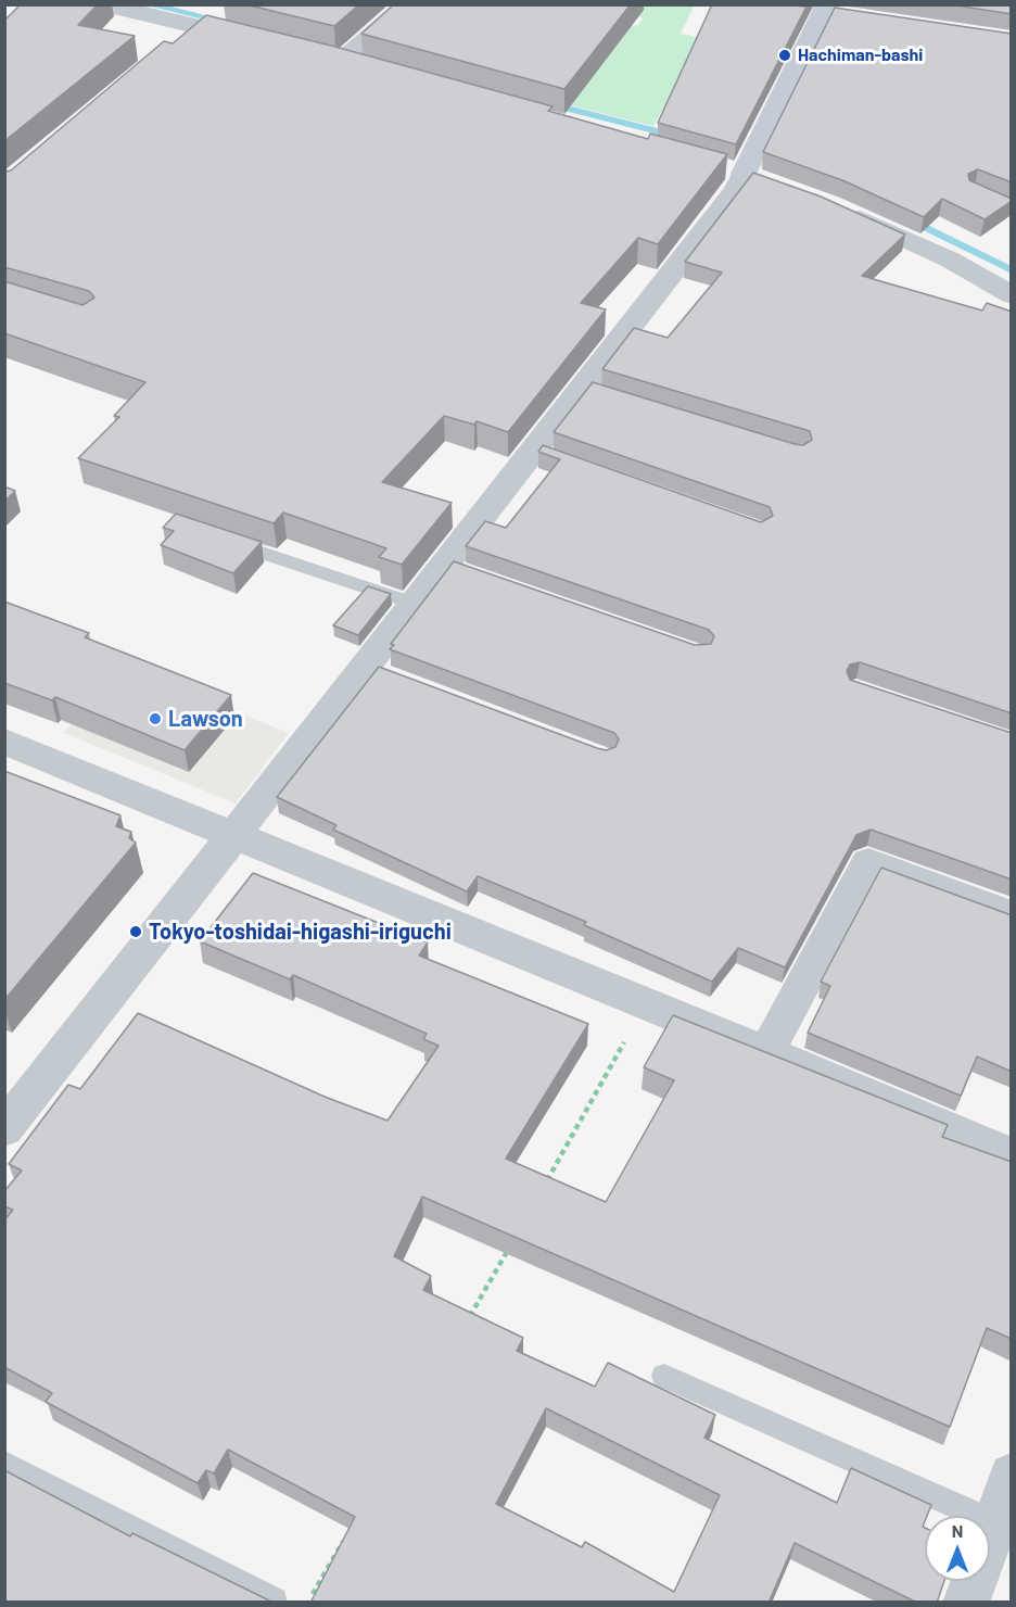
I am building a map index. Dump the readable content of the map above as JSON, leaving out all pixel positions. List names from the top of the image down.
{
  "places": ["Hachiman-bashi", "Lawson", "Tokyo-toshidai-higashi-iriguchi"],
  "north": "top"
}
